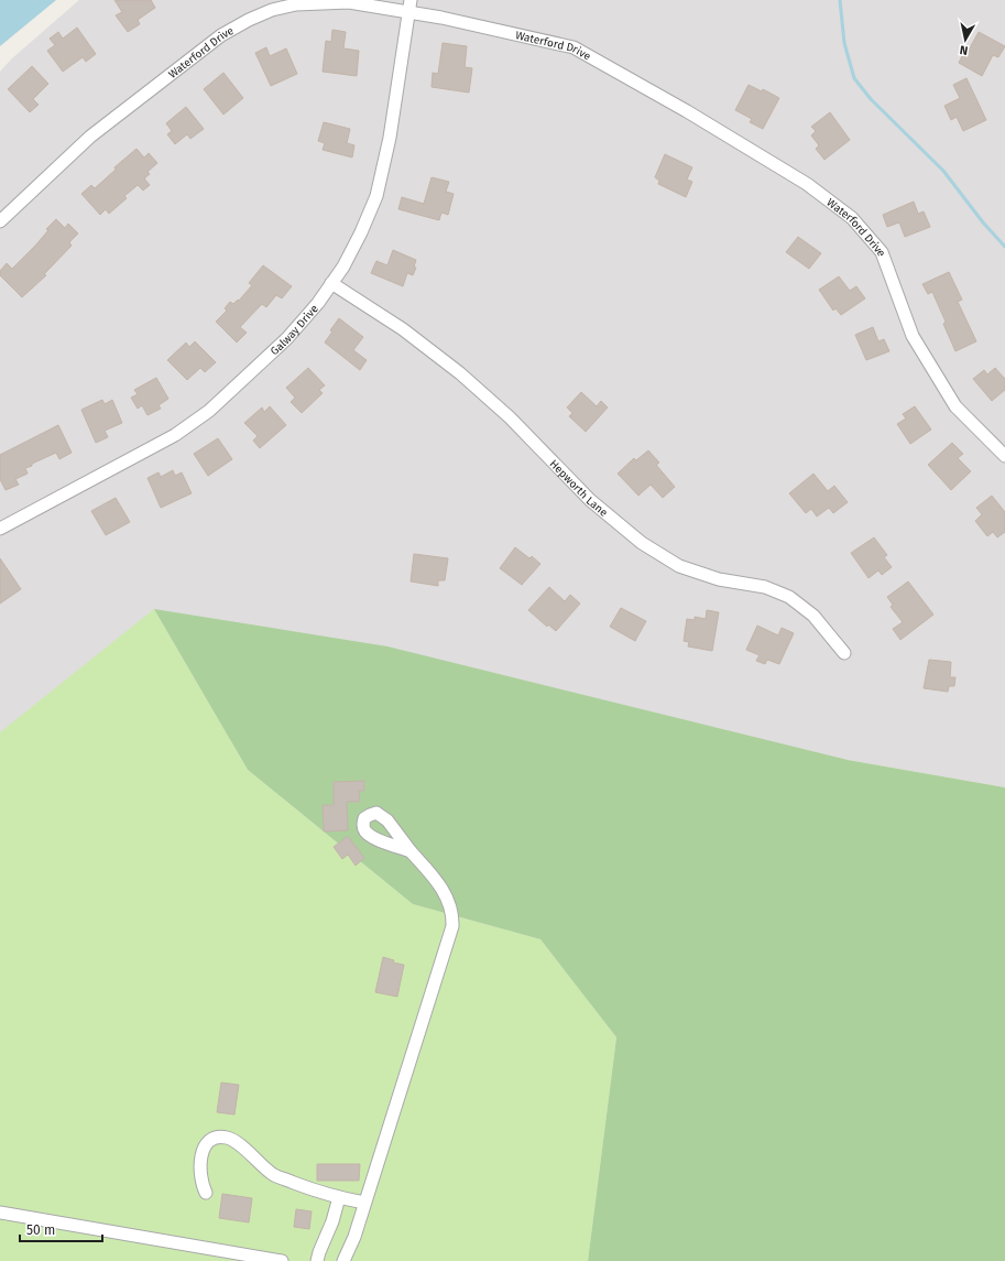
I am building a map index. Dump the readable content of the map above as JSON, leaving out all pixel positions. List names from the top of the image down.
{
  "streets": {
    "street": ["Waterford Drive", "Galway Drive", "Hepworth Lane"]
  },
  "crossings": [
    ["Waterford Drive", "Galway Drive"],
    ["Galway Drive", "Hepworth Lane"]
  ],
  "scale_bar": "50 m",
  "north": "bottom"
}
